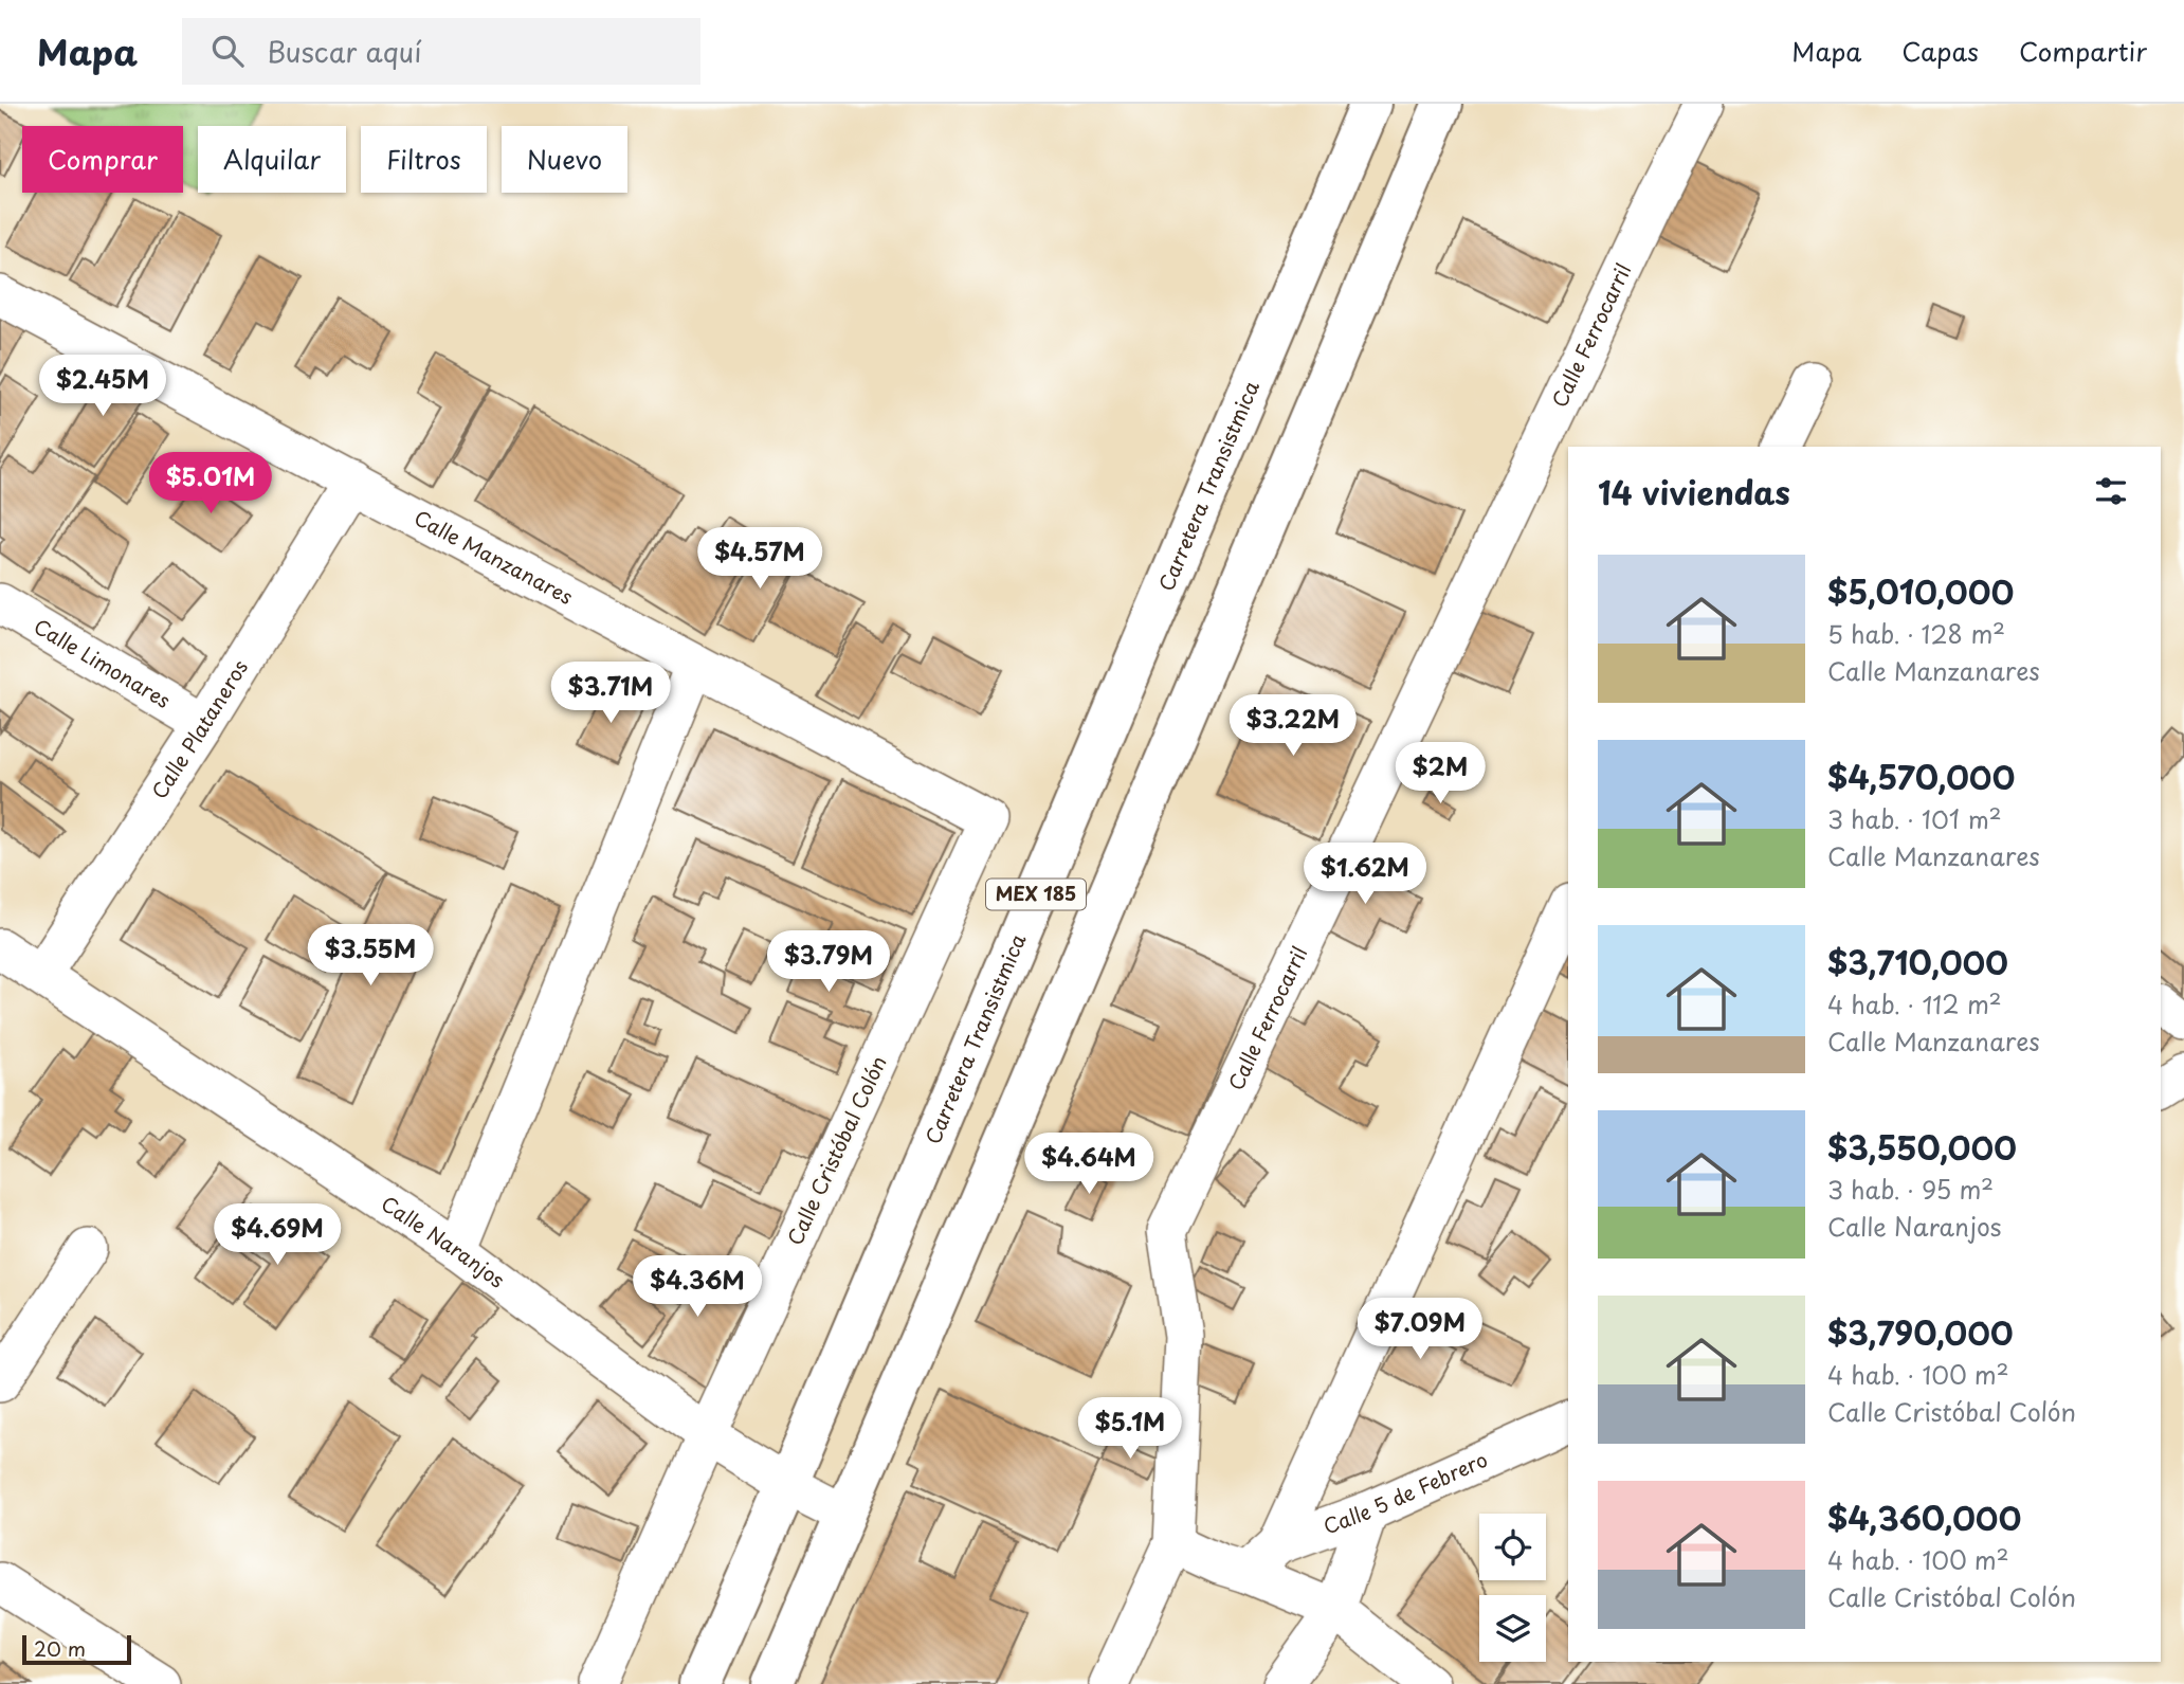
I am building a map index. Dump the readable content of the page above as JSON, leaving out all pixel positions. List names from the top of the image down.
{
  "streets": {
    "main road": ["Carretera Transistmica", "MEX 185"],
    "street": [
      "Calle Ferrocarril",
      "Calle Manzanares",
      "Calle Limonares",
      "Calle Plataneros",
      "Calle Cristóbal Colón",
      "Calle Naranjos",
      "Calle 5 de Febrero"
    ]
  },
  "crossings": [
    ["Carretera Transistmica", "Calle Naranjos"],
    ["Calle Manzanares", "Calle Plataneros"],
    ["Calle Manzanares", "Calle Cristóbal Colón"],
    ["Calle Limonares", "Calle Plataneros"],
    ["Calle Plataneros", "Calle Naranjos"],
    ["MEX 185", "Calle Naranjos"],
    ["Calle Cristóbal Colón", "Calle Naranjos"]
  ],
  "scale_bar": "20 m",
  "page": {
    "header": "Mapa",
    "search": "Buscar aquí",
    "nav": ["Mapa", "Capas", "Compartir"],
    "chip": [
      "Comprar",
      "Alquilar",
      "Filtros",
      "Nuevo"
    ],
    "price": [
      "$2.45M",
      "$5.01M",
      "$4.57M",
      "$3.71M",
      "$3.22M",
      "$2M",
      "$1.62M",
      "$3.55M",
      "$3.79M",
      "$4.64M",
      "$4.69M",
      "$4.36M",
      "$7.09M",
      "$5.1M"
    ],
    "heading": "14 viviendas",
    "list": [
      {
        "name": "$5,010,000",
        "note": "5 hab. · 128 m² · Calle Manzanares"
      },
      {
        "name": "$4,570,000",
        "note": "3 hab. · 101 m² · Calle Manzanares"
      },
      {
        "name": "$3,710,000",
        "note": "4 hab. · 112 m² · Calle Manzanares"
      },
      {
        "name": "$3,550,000",
        "note": "3 hab. · 95 m² · Calle Naranjos"
      },
      {
        "name": "$3,790,000",
        "note": "4 hab. · 100 m² · Calle Cristóbal Colón"
      },
      {
        "name": "$4,360,000",
        "note": "4 hab. · 100 m² · Calle Cristóbal Colón"
      }
    ],
    "scale": "20 m"
  }
}
